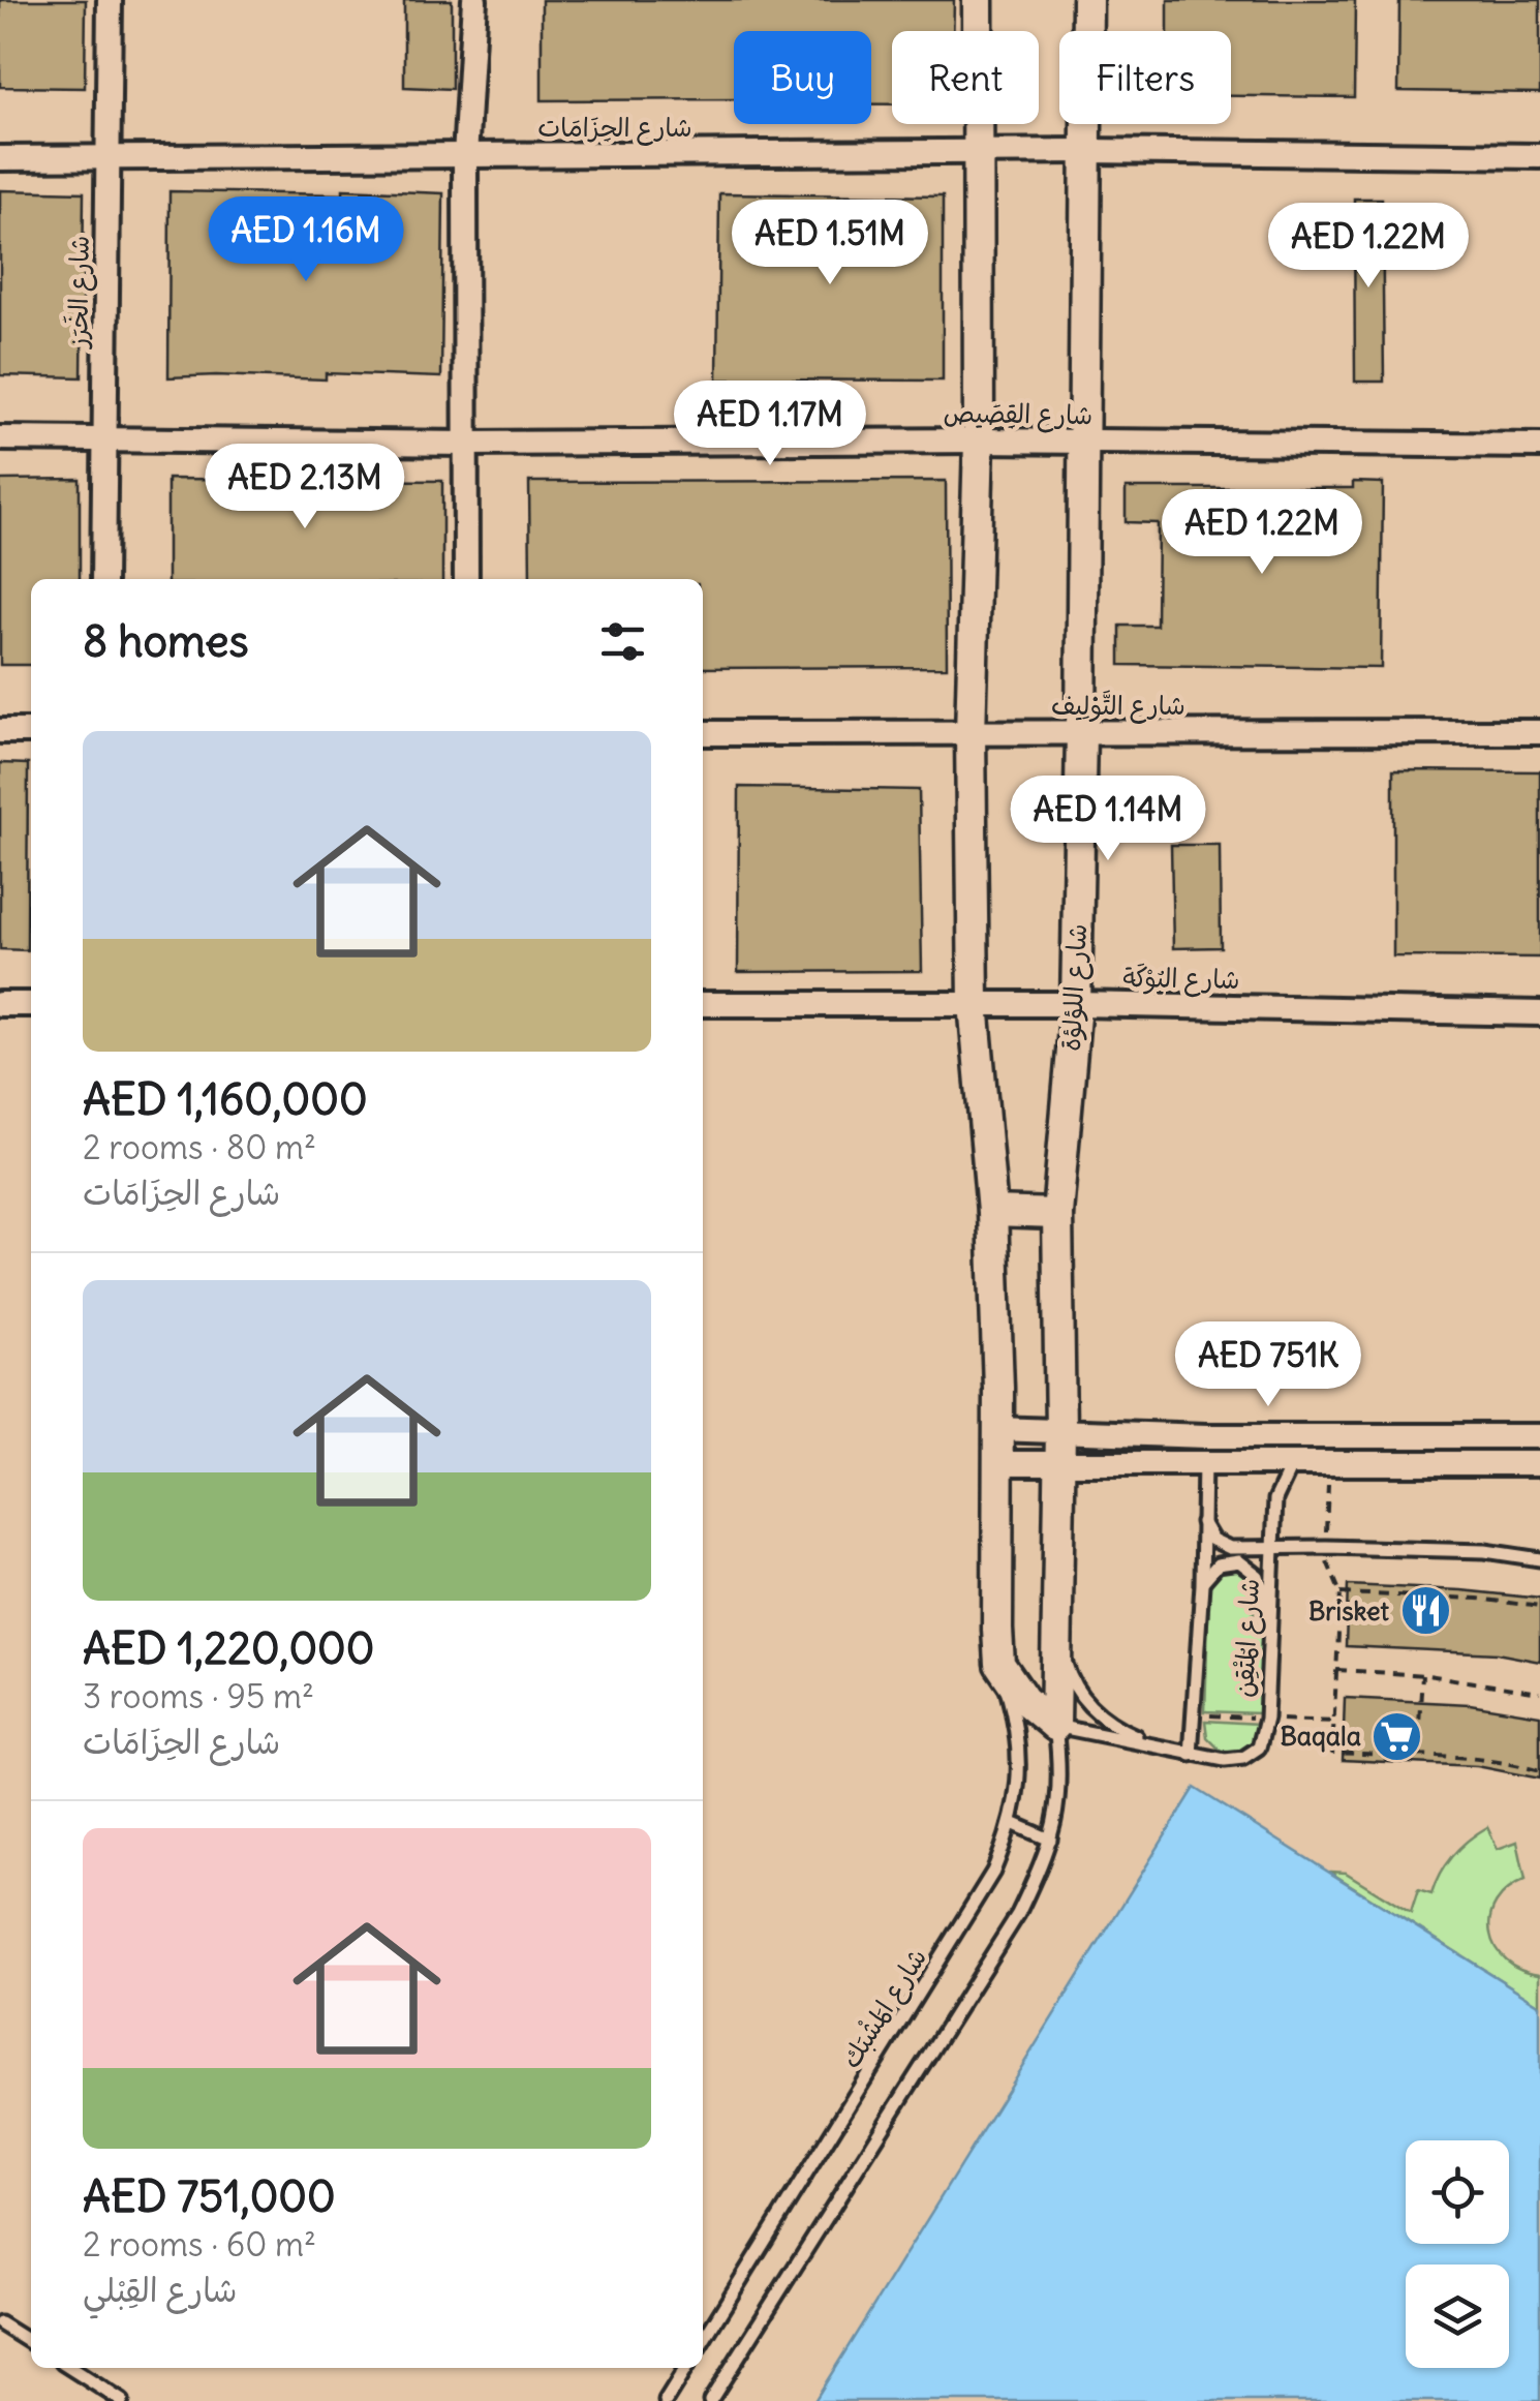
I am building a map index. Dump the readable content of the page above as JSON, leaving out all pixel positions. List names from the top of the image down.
{
  "streets": {
    "street": [
      "شارع الحِزَامَات",
      "شارع الخَرَز",
      "شارع القِصَيص",
      "شارع التَّوْلِيف",
      "شارع البُوْكَة",
      "شارع اللؤلؤة"
    ],
    "lane": ["شارع المُتْقِن", "شارع المَشْبَك"]
  },
  "crossings": [
    ["شارع الحِزَامَات", "شارع الخَرَز"],
    ["شارع الحِزَامَات", "شارع اللؤلؤة"],
    ["شارع الخَرَز", "شارع القِصَيص"],
    ["شارع القِصَيص", "شارع اللؤلؤة"],
    ["شارع التَّوْلِيف", "شارع اللؤلؤة"],
    ["شارع البُوْكَة", "شارع اللؤلؤة"],
    ["شارع اللؤلؤة", "شارع المُتْقِن"]
  ],
  "places": {
    "restaurant": ["Brisket"],
    "supermarket": ["Baqala"]
  },
  "page": {
    "chip": ["Buy", "Rent", "Filters"],
    "price": [
      "AED 1.16M",
      "AED 1.51M",
      "AED 1.22M",
      "AED 1.17M",
      "AED 2.13M",
      "AED 1.22M",
      "AED 1.14M",
      "AED 751K"
    ],
    "heading": "8 homes",
    "list": [
      {
        "name": "AED 1,160,000",
        "note": "2 rooms · 80 m² · شارع الحِزَامَات"
      },
      {
        "name": "AED 1,220,000",
        "note": "3 rooms · 95 m² · شارع الحِزَامَات"
      },
      {
        "name": "AED 751,000",
        "note": "2 rooms · 60 m² · شارع القِبْلي"
      }
    ]
  }
}
